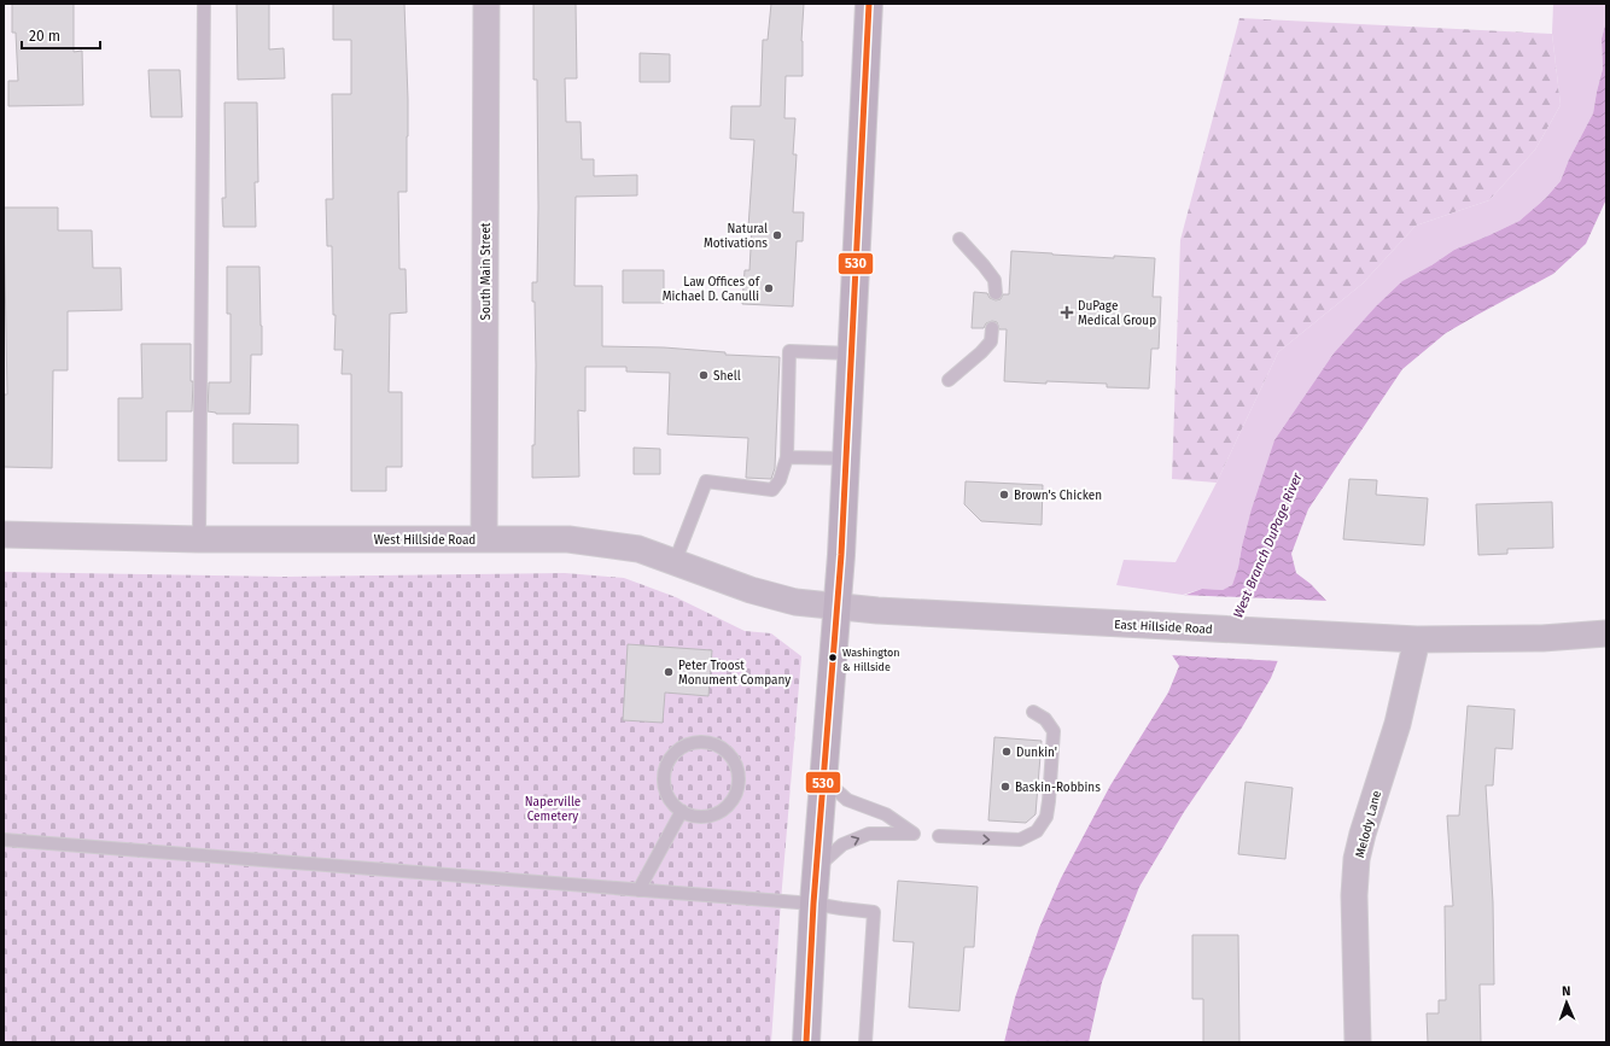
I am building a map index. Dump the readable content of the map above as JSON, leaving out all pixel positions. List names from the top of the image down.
{
  "streets": {
    "street": [
      "South Main Street",
      "West Hillside Road",
      "East Hillside Road",
      "Melody Lane"
    ]
  },
  "crossings": [
    ["South Main Street", "West Hillside Road"],
    ["West Hillside Road", "East Hillside Road"],
    ["East Hillside Road", "Melody Lane"]
  ],
  "water": ["West Branch DuPage River"],
  "parks": ["Naperville Cemetery"],
  "places": {
    "other": [
      "Natural Motivations",
      "Law Offices of Michael D. Canulli",
      "Shell",
      "Brown's Chicken",
      "Washington & Hillside",
      "Peter Troost Monument Company",
      "Dunkin'",
      "Baskin-Robbins"
    ],
    "health": ["DuPage Medical Group"]
  },
  "lines": ["transit line 530"],
  "scale_bar": "20 m",
  "north": "top"
}
